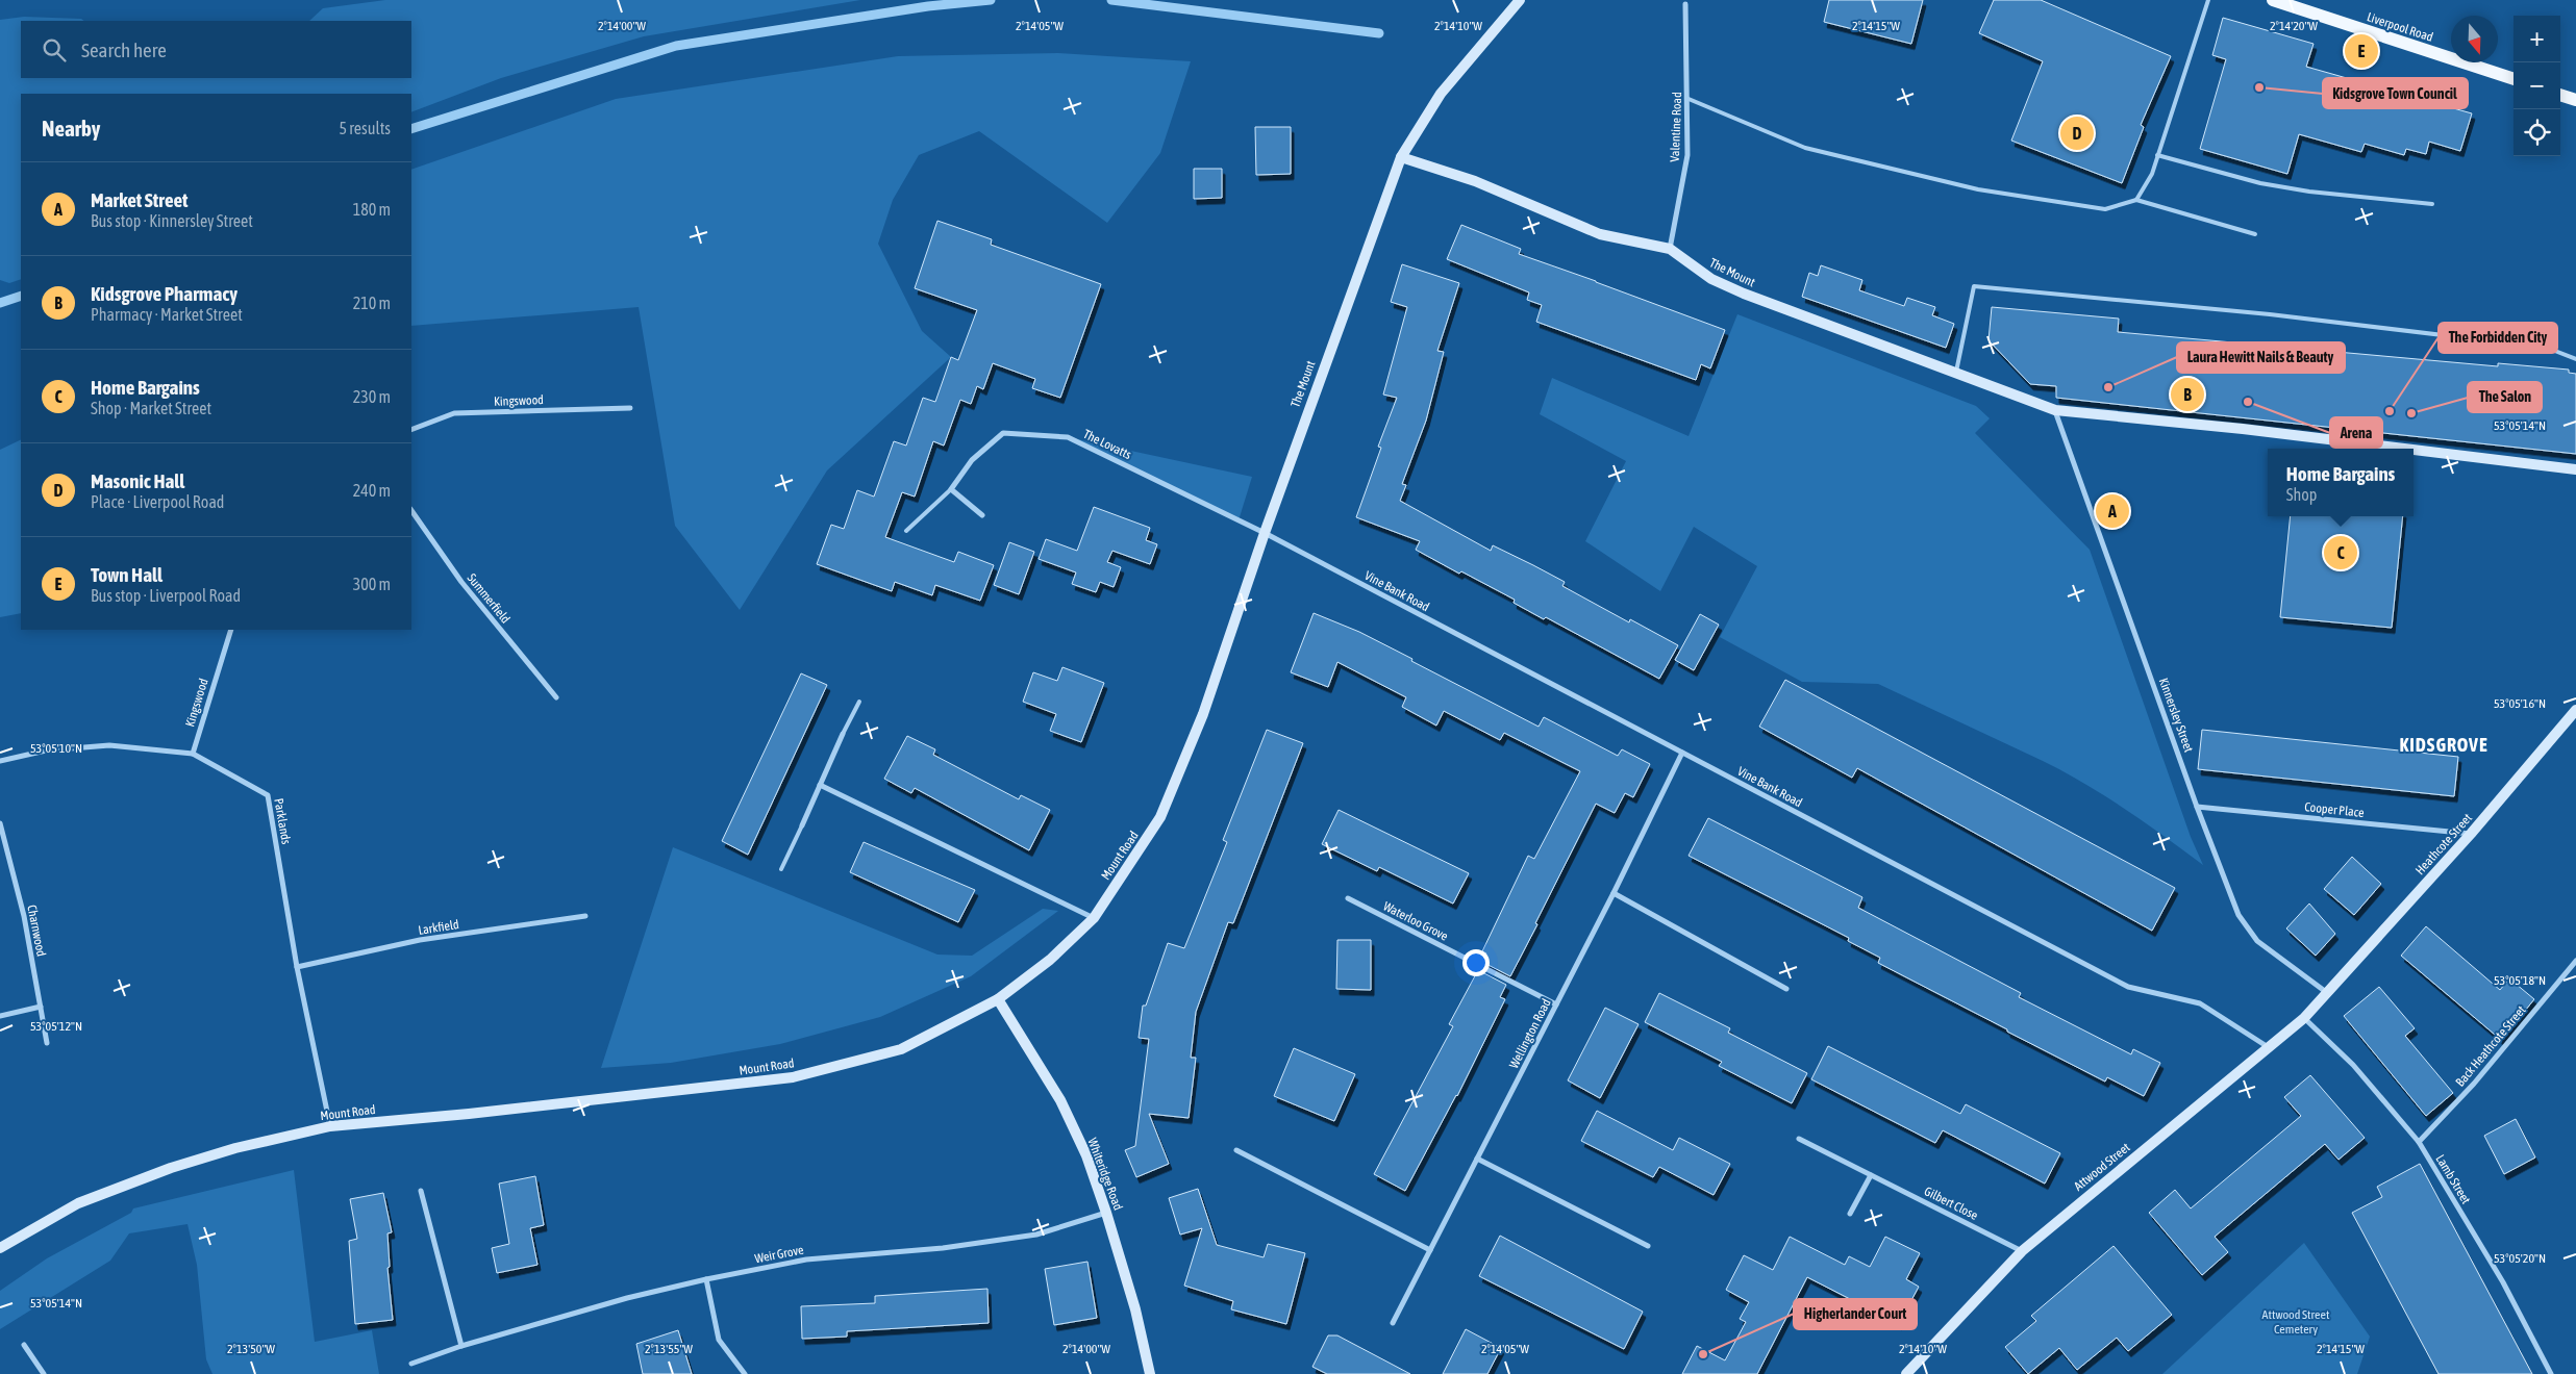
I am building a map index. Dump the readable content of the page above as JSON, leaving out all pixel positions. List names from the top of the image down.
{
  "streets": {
    "main road": ["Liverpool Road"],
    "street": [
      "Valentine Road",
      "The Mount",
      "Kingswood",
      "The Lovatts",
      "Vine Bank Road",
      "Summerfield",
      "Kinnersley Street",
      "Cooper Place",
      "Parklands",
      "Heathcote Street",
      "Mount Road",
      "Waterloo Grove",
      "Larkfield",
      "Charnwood",
      "Wellington Road",
      "Back Heathcote Street",
      "Attwood Street",
      "Whiteridge Road",
      "Lamb Street",
      "Gilbert Close",
      "Weir Grove"
    ]
  },
  "crossings": [
    ["Valentine Road", "The Mount"],
    ["The Mount", "The Lovatts"],
    ["The Mount", "Vine Bank Road"],
    ["The Mount", "Kinnersley Street"],
    ["The Mount", "Mount Road"],
    ["Kingswood", "Parklands"],
    ["The Lovatts", "Vine Bank Road"],
    ["The Lovatts", "Mount Road"],
    ["Vine Bank Road", "Mount Road"],
    ["Vine Bank Road", "Wellington Road"],
    ["Vine Bank Road", "Attwood Street"],
    ["Kinnersley Street", "Cooper Place"],
    ["Kinnersley Street", "Heathcote Street"],
    ["Kinnersley Street", "Attwood Street"],
    ["Cooper Place", "Heathcote Street"],
    ["Parklands", "Mount Road"],
    ["Parklands", "Larkfield"],
    ["Heathcote Street", "Attwood Street"],
    ["Mount Road", "Whiteridge Road"],
    ["Waterloo Grove", "Wellington Road"],
    ["Back Heathcote Street", "Lamb Street"],
    ["Attwood Street", "Lamb Street"],
    ["Attwood Street", "Gilbert Close"],
    ["Whiteridge Road", "Weir Grove"]
  ],
  "districts": ["KIDSGROVE"],
  "parks": ["Attwood Street Cemetery"],
  "places": [
    "Kidsgrove Town Council",
    "Laura Hewitt Nails & Beauty",
    "Arena",
    "The Forbidden City",
    "The Salon",
    "Higherlander Court"
  ],
  "north": "bottom",
  "page": {
    "map_buttons": ["+", "−"],
    "search": "Search here",
    "pins": [
      "E",
      "D",
      "B",
      "A",
      "C"
    ],
    "heading": ["Nearby", "5 results"],
    "list": [
      {
        "mark": "A",
        "name": "Market Street",
        "note": "Bus stop · Kinnersley Street",
        "value": "180 m"
      },
      {
        "mark": "B",
        "name": "Kidsgrove Pharmacy",
        "note": "Pharmacy · Market Street",
        "value": "210 m"
      },
      {
        "mark": "C",
        "name": "Home Bargains",
        "note": "Shop · Market Street",
        "value": "230 m"
      },
      {
        "mark": "D",
        "name": "Masonic Hall",
        "note": "Place · Liverpool Road",
        "value": "240 m"
      },
      {
        "mark": "E",
        "name": "Town Hall",
        "note": "Bus stop · Liverpool Road",
        "value": "300 m"
      }
    ],
    "popup": ["Home Bargains", "Shop"]
  },
  "coordinates": [
    "2°14'00\"W",
    "2°14'05\"W",
    "2°14'10\"W",
    "2°14'15\"W",
    "2°14'20\"W",
    "53°05'14\"N",
    "53°05'16\"N",
    "53°05'10\"N",
    "53°05'18\"N",
    "53°05'12\"N",
    "53°05'20\"N",
    "2°13'50\"W",
    "2°13'55\"W"
  ]
}
